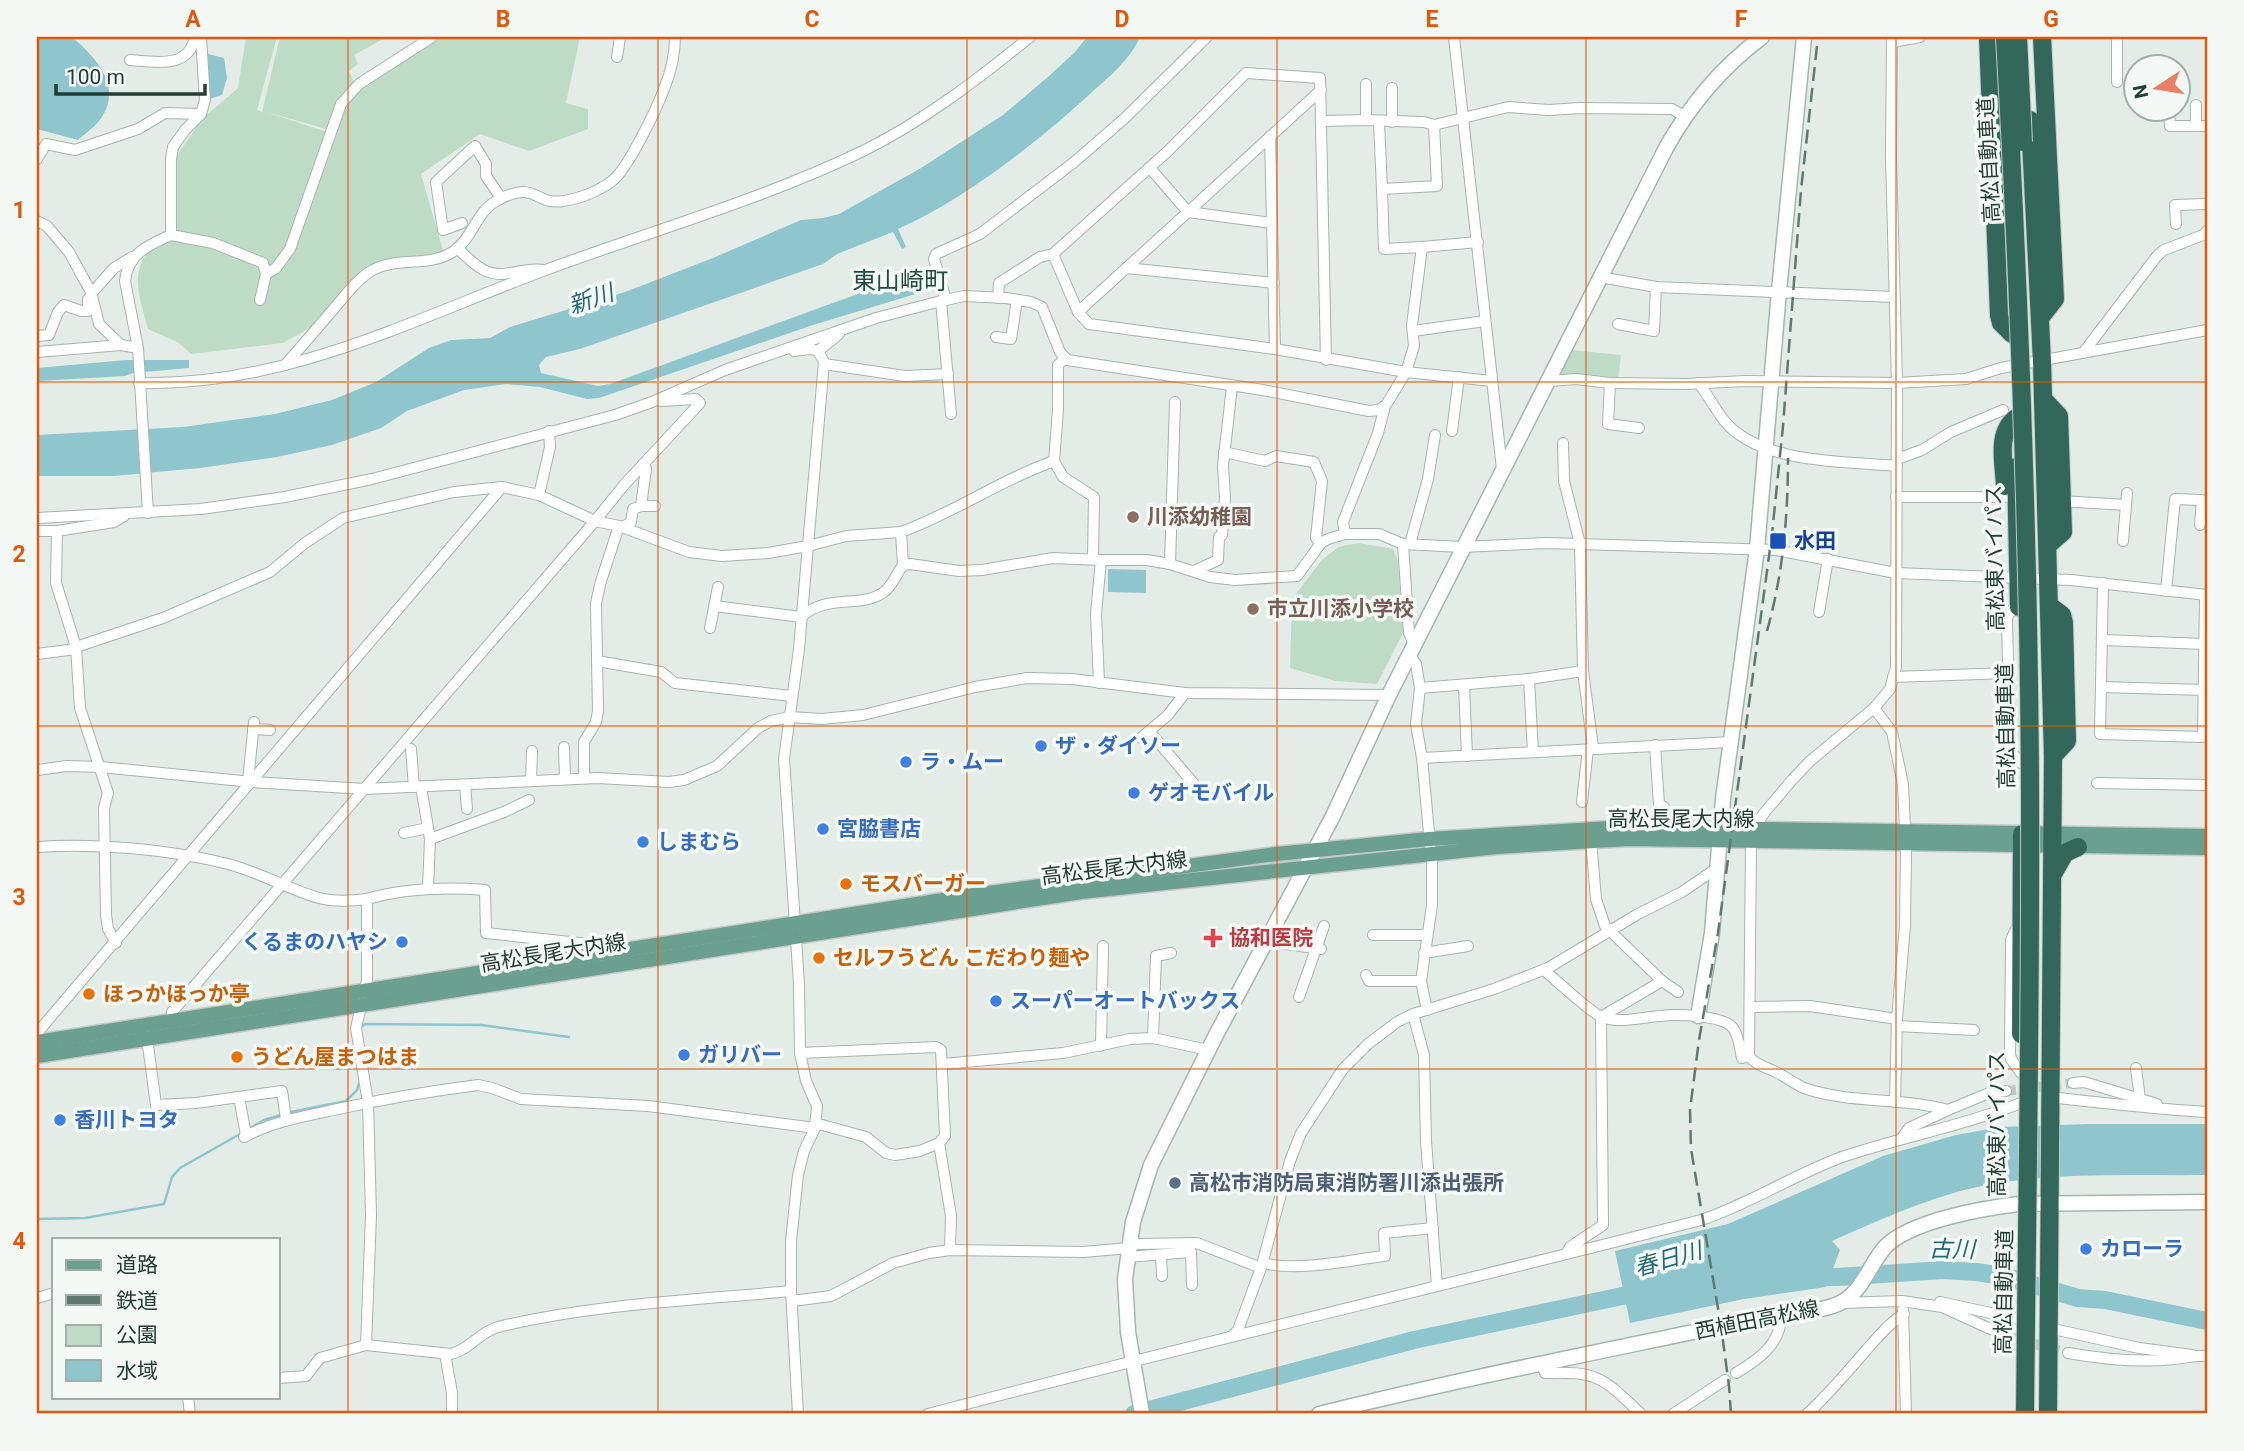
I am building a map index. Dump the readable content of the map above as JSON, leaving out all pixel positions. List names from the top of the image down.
{
  "streets": {
    "highway": ["高松自動車道", "高松東バイパス"],
    "main road": ["高松長尾大内線"],
    "street": ["西植田高松線"]
  },
  "crossings": [
    ["高松東バイパス", "高松長尾大内線"]
  ],
  "districts": ["東山崎町"],
  "water": ["新川", "古川", "春日川"],
  "places": {
    "other": [
      "川添幼稚園",
      "市立川添小学校",
      "ザ・ダイソー",
      "ラ・ムー",
      "ゲオモバイル",
      "宮脇書店",
      "しまむら",
      "モスバーガー",
      "くるまのハヤシ",
      "セルフうどん こだわり麺や",
      "ほっかほっか亭",
      "スーパーオートバックス",
      "ガリバー",
      "うどん屋まつはま",
      "香川トヨタ",
      "高松市消防局東消防署川添出張所",
      "カローラ"
    ],
    "transit": ["水田"],
    "health": ["協和医院"]
  },
  "legend": [
    "道路",
    "鉄道",
    "公園",
    "水域"
  ],
  "scale_bar": "100 m",
  "north": "left",
  "grid": {
    "columns": [
      "A",
      "B",
      "C",
      "D",
      "E",
      "F",
      "G"
    ],
    "rows": [
      "1",
      "2",
      "3",
      "4"
    ]
  }
}
